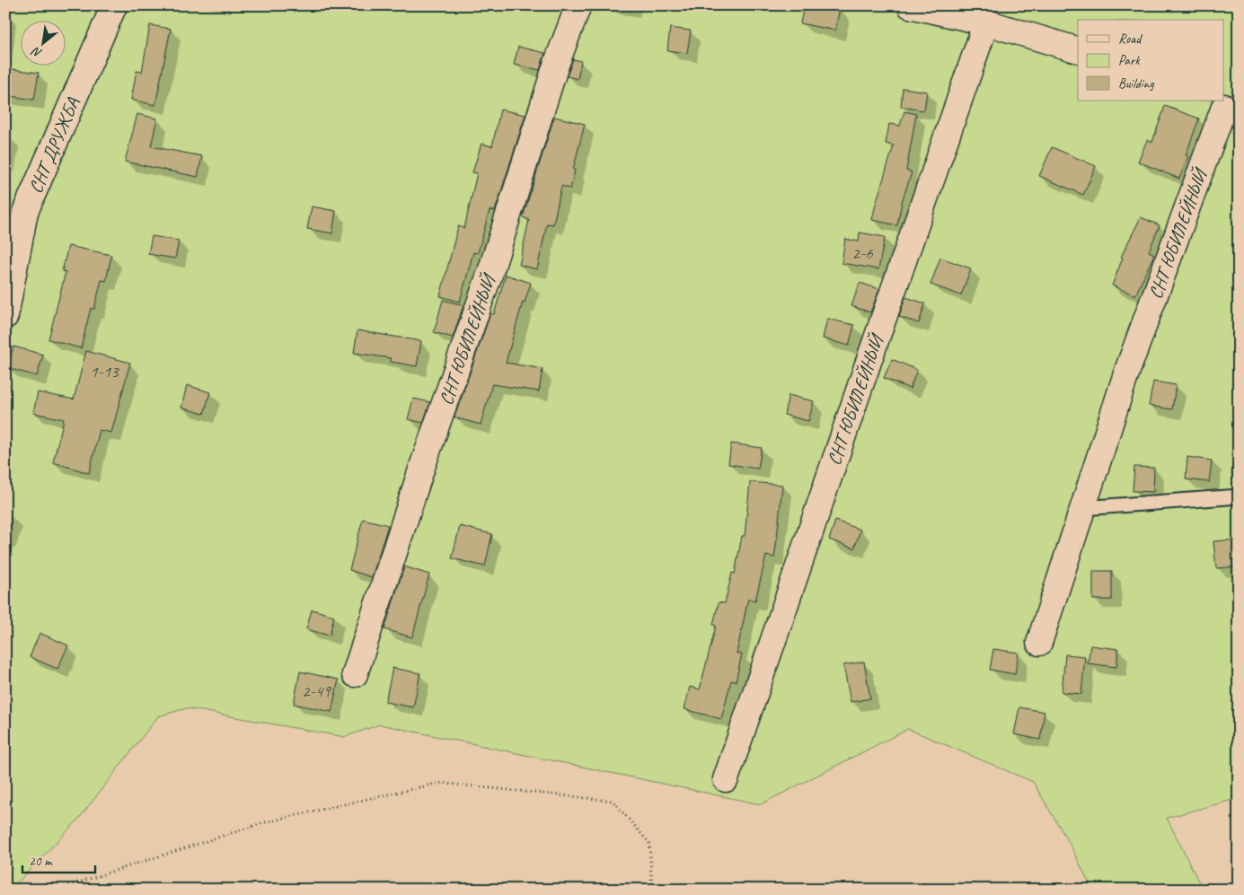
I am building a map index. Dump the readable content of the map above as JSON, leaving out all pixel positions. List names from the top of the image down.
{
  "streets": {
    "street": ["СНТ ДРУЖБА", "СНТ ЮБИЛЕЙНЫЙ"]
  },
  "house_numbers": ["2-6", "1-13", "2-49"],
  "legend": ["Road", "Park", "Building"],
  "scale_bar": "20 m",
  "north": "bottom left"
}
